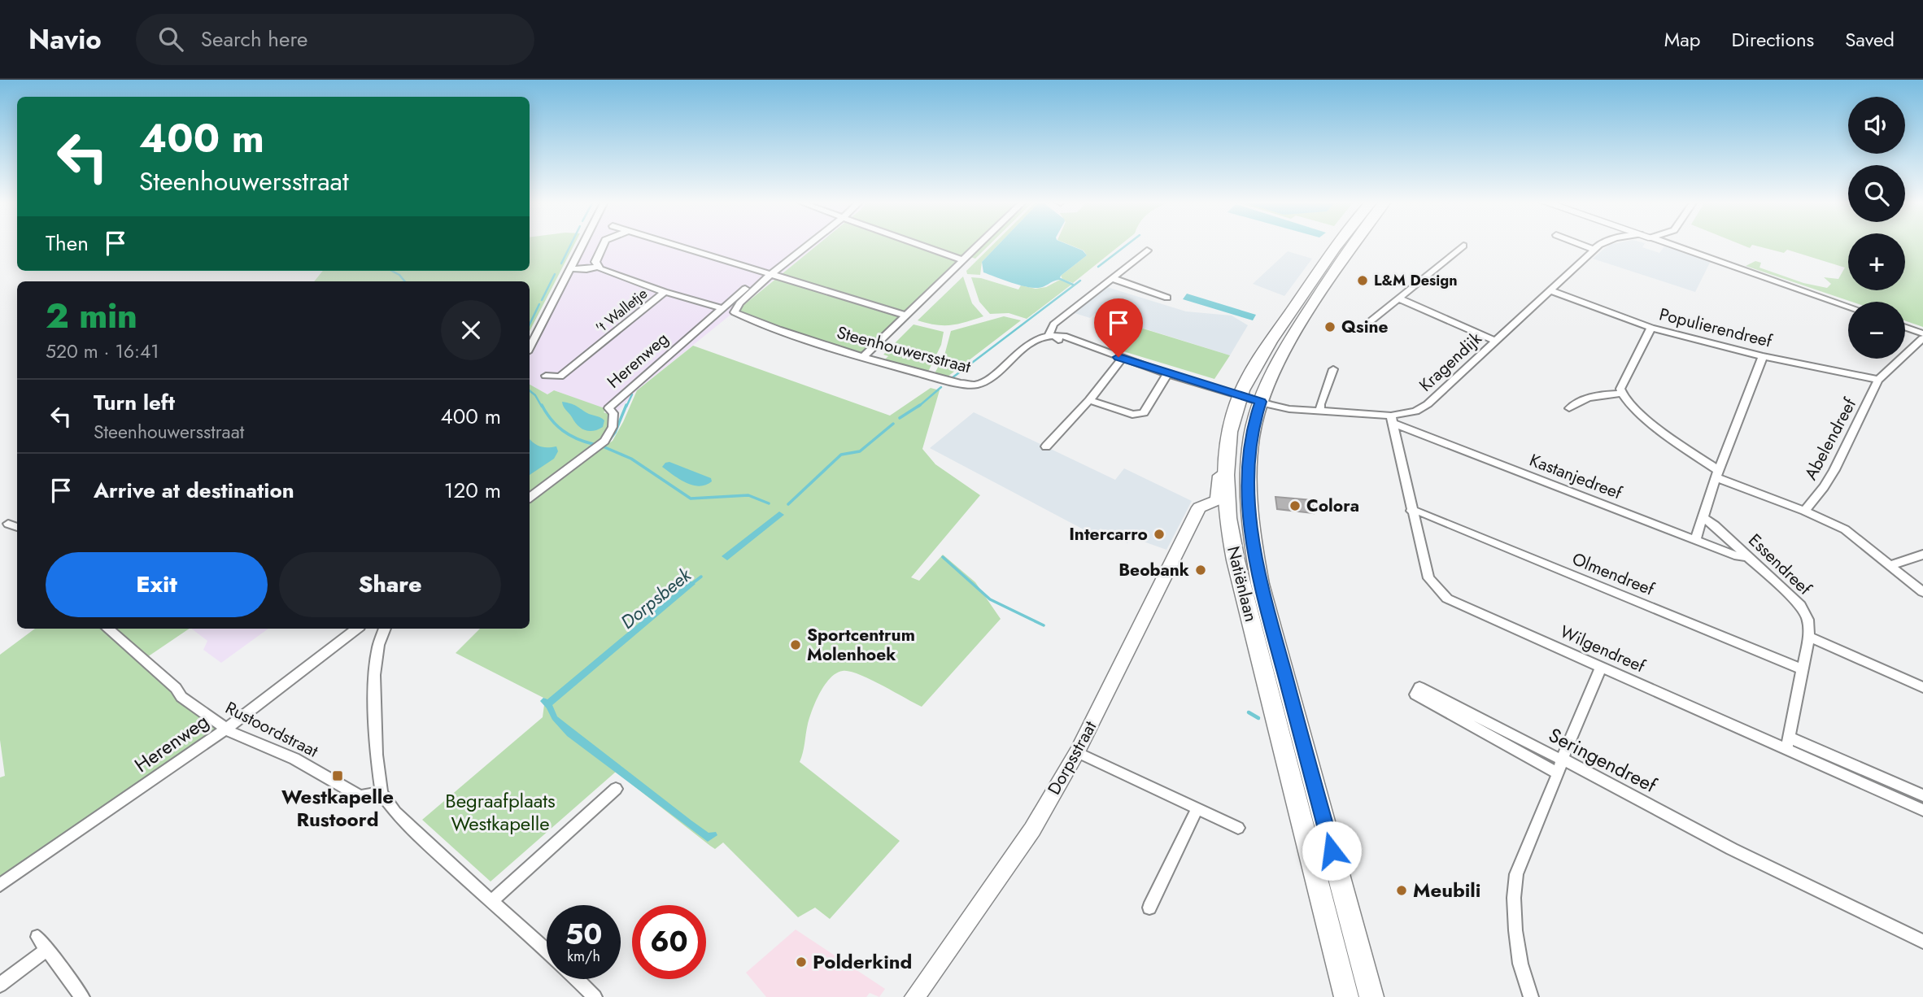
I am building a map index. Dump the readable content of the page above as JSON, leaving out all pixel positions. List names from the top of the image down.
{
  "streets": {
    "main road": ["Natiënlaan"],
    "street": [
      "'t Walletje",
      "Populierendreef",
      "Steenhouwersstraat",
      "Herenweg",
      "Kragendijk",
      "Abelendreef",
      "Kastanjedreef",
      "Essendreef",
      "Olmendreef",
      "Wilgendreef",
      "Rustoordstraat",
      "Dorpsstraat",
      "Seringendreef"
    ]
  },
  "crossings": [
    ["Populierendreef", "Kragendijk"],
    ["Populierendreef", "Abelendreef"],
    ["Steenhouwersstraat", "Herenweg"],
    ["Herenweg", "Rustoordstraat"],
    ["Kragendijk", "Kastanjedreef"],
    ["Kragendijk", "Natiënlaan"],
    ["Kragendijk", "Wilgendreef"],
    ["Kastanjedreef", "Essendreef"],
    ["Kastanjedreef", "Wilgendreef"],
    ["Essendreef", "Olmendreef"],
    ["Essendreef", "Wilgendreef"],
    ["Olmendreef", "Wilgendreef"],
    ["Natiënlaan", "Dorpsstraat"]
  ],
  "water": ["Dorpsbeek"],
  "parks": ["Begraafplaats Westkapelle"],
  "places": {
    "other": [
      "L&M Design",
      "Qsine",
      "Colora",
      "Intercarro",
      "Beobank",
      "Sportcentrum Molenhoek",
      "Meubili",
      "Polderkind"
    ],
    "transit": ["Westkapelle Rustoord"]
  },
  "page": {
    "header": "Navio",
    "search": "Search here",
    "nav": ["Map", "Directions", "Saved"],
    "map_buttons": ["+", "−"],
    "turn": ["400 m", "Steenhouwersstraat"],
    "then": "Then",
    "heading": ["2 min", "520 m · 16:41"],
    "list": [
      {
        "name": "Turn left",
        "note": "Steenhouwersstraat",
        "value": "400 m"
      },
      {
        "name": "Arrive at destination",
        "value": "120 m"
      }
    ],
    "buttons": ["Exit", "Share"],
    "speed": "50 km/h",
    "limit": "60"
  }
}
